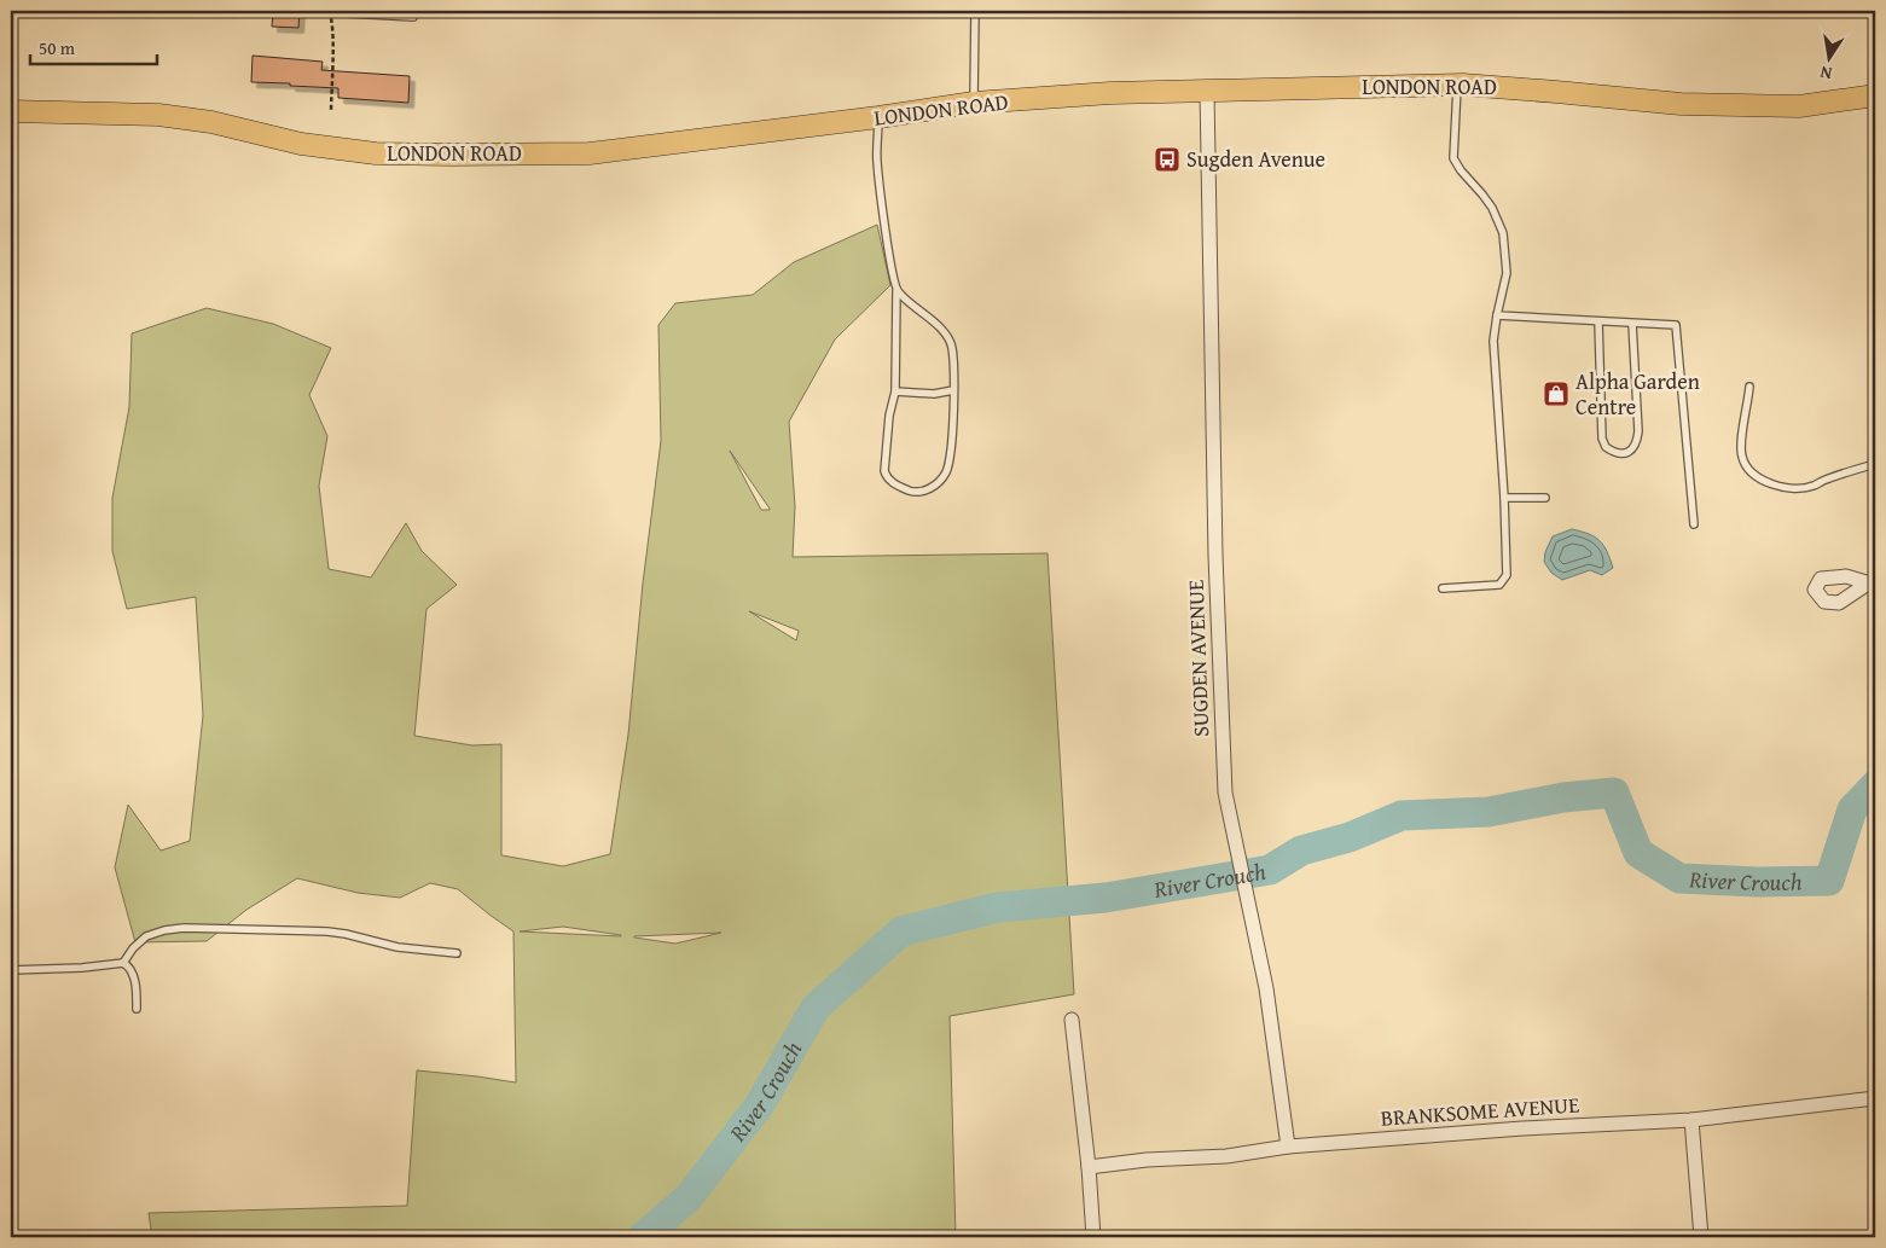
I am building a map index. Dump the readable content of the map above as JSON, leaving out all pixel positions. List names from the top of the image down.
{
  "streets": {
    "main road": ["LONDON ROAD"],
    "street": ["SUGDEN AVENUE", "BRANKSOME AVENUE"]
  },
  "crossings": [
    ["LONDON ROAD", "SUGDEN AVENUE"],
    ["SUGDEN AVENUE", "BRANKSOME AVENUE"]
  ],
  "water": ["River Crouch"],
  "places": {
    "bus stop": ["Sugden Avenue"],
    "shop": ["Alpha Garden Centre"]
  },
  "scale_bar": "50 m",
  "north": "bottom"
}
